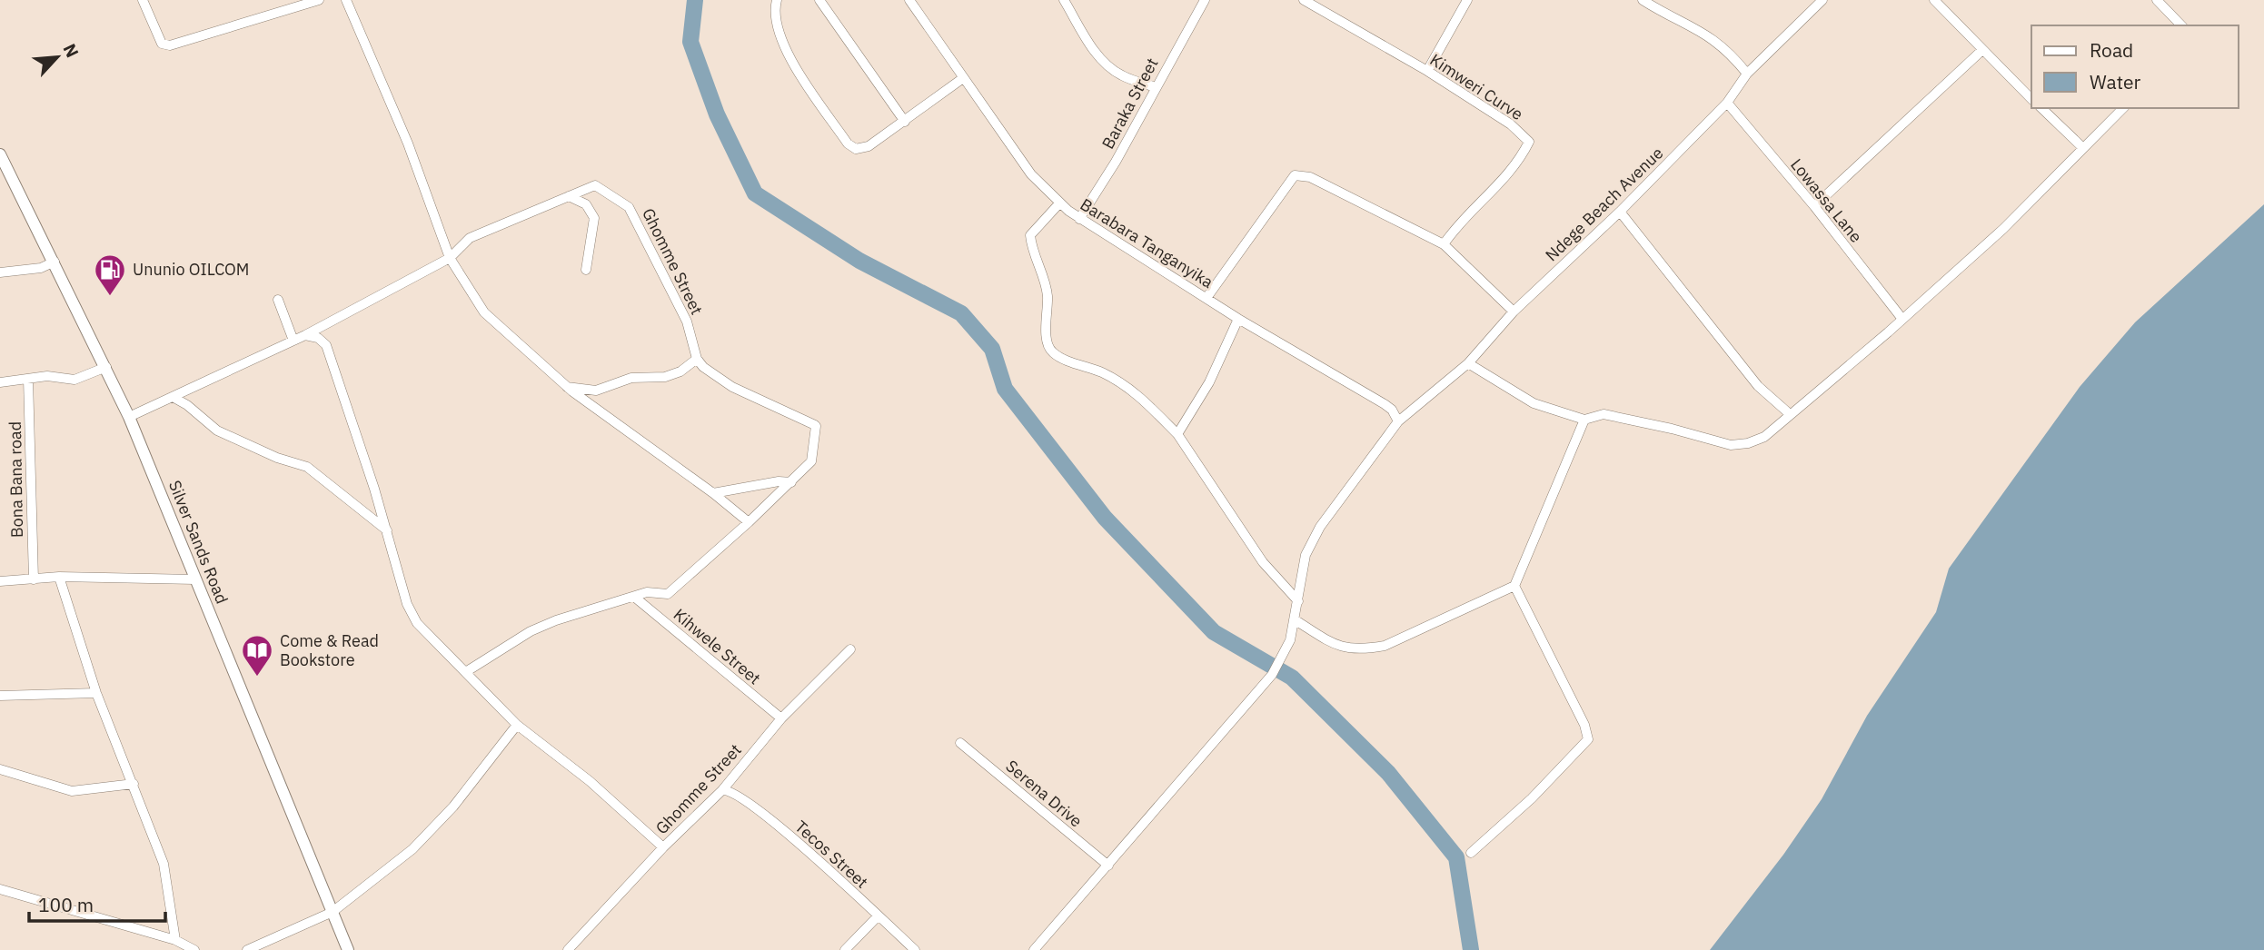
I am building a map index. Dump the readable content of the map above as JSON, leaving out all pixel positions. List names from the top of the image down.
{
  "streets": {
    "street": [
      "Kimweri Curve",
      "Baraka Street",
      "Lowassa Lane",
      "Ndege Beach Avenue",
      "Barabara Tanganyika",
      "Ghomme Street",
      "Bona Bana road",
      "Silver Sands Road",
      "Kihwele Street",
      "Serena Drive",
      "Tecos Street"
    ]
  },
  "crossings": [
    ["Baraka Street", "Barabara Tanganyika"],
    ["Lowassa Lane", "Ndege Beach Avenue"],
    ["Ndege Beach Avenue", "Barabara Tanganyika"],
    ["Ndege Beach Avenue", "Serena Drive"],
    ["Ghomme Street", "Silver Sands Road"],
    ["Ghomme Street", "Kihwele Street"],
    ["Ghomme Street", "Tecos Street"]
  ],
  "places": {
    "fuel station": ["Ununio OILCOM"],
    "library": ["Come & Read Bookstore"]
  },
  "legend": ["Road", "Water"],
  "scale_bar": "100 m",
  "north": "top right"
}
